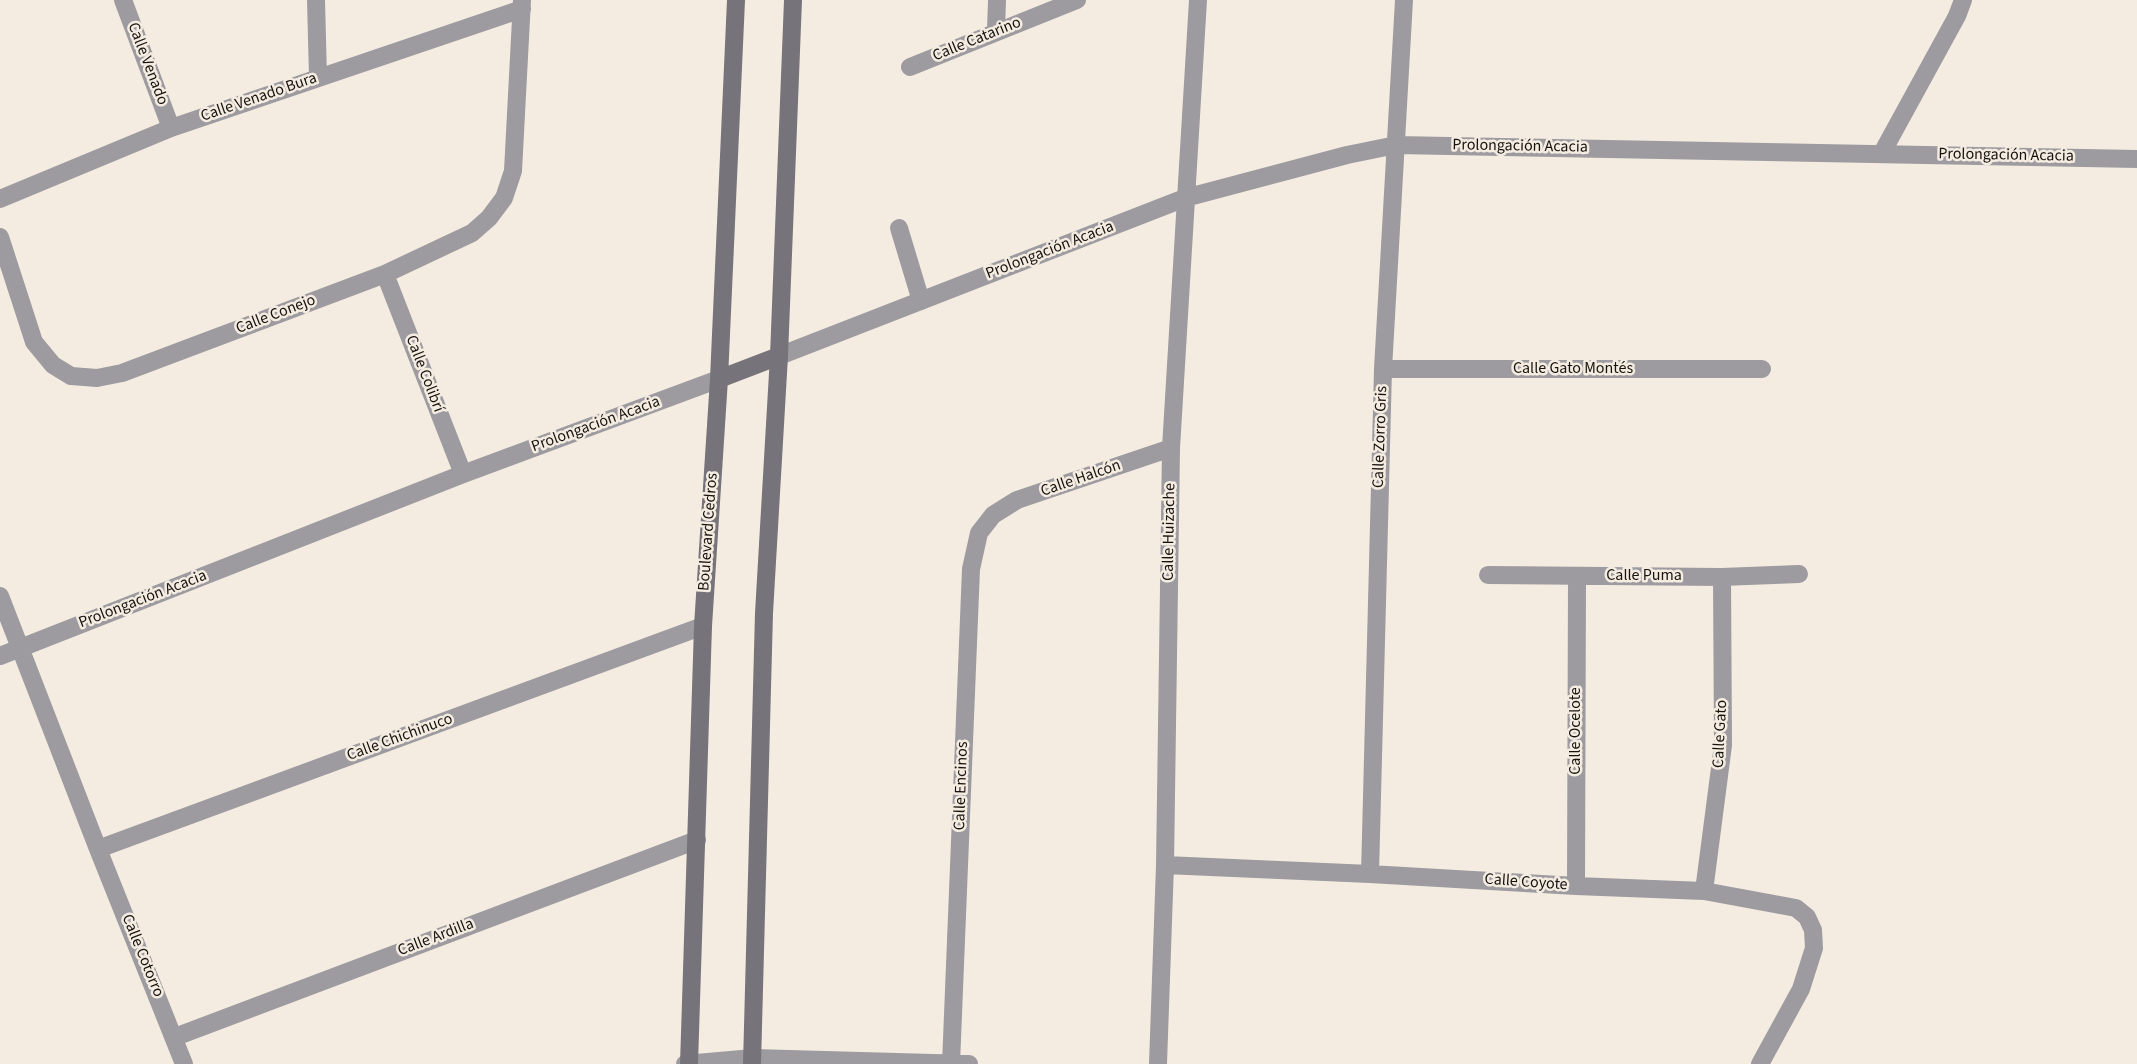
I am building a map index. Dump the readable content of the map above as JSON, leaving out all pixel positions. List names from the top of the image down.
{
  "streets": {
    "street": [
      "Calle Catarino",
      "Calle Venado",
      "Calle Venado Bura",
      "Prolongación Acacia",
      "Calle Conejo",
      "Calle Gato Montés",
      "Calle Colibrí",
      "Calle Zorro Gris",
      "Calle Halcón",
      "Boulevard Cedros",
      "Calle Huizache",
      "Calle Puma",
      "Calle Ocelote",
      "Calle Gato",
      "Calle Chichinuco",
      "Calle Encinos",
      "Calle Coyote",
      "Calle Ardilla",
      "Calle Cotorro"
    ]
  },
  "crossings": [
    ["Calle Venado", "Calle Venado Bura"],
    ["Calle Venado Bura", "Calle Conejo"],
    ["Prolongación Acacia", "Calle Colibrí"],
    ["Prolongación Acacia", "Calle Zorro Gris"],
    ["Prolongación Acacia", "Boulevard Cedros"],
    ["Prolongación Acacia", "Calle Huizache"],
    ["Prolongación Acacia", "Calle Cotorro"],
    ["Calle Conejo", "Calle Colibrí"],
    ["Calle Gato Montés", "Calle Zorro Gris"],
    ["Calle Zorro Gris", "Calle Coyote"],
    ["Calle Halcón", "Calle Huizache"],
    ["Calle Halcón", "Calle Encinos"],
    ["Boulevard Cedros", "Calle Chichinuco"],
    ["Boulevard Cedros", "Calle Ardilla"],
    ["Calle Huizache", "Calle Coyote"],
    ["Calle Puma", "Calle Ocelote"],
    ["Calle Puma", "Calle Gato"],
    ["Calle Ocelote", "Calle Coyote"],
    ["Calle Gato", "Calle Coyote"],
    ["Calle Chichinuco", "Calle Cotorro"],
    ["Calle Ardilla", "Calle Cotorro"]
  ]
}
